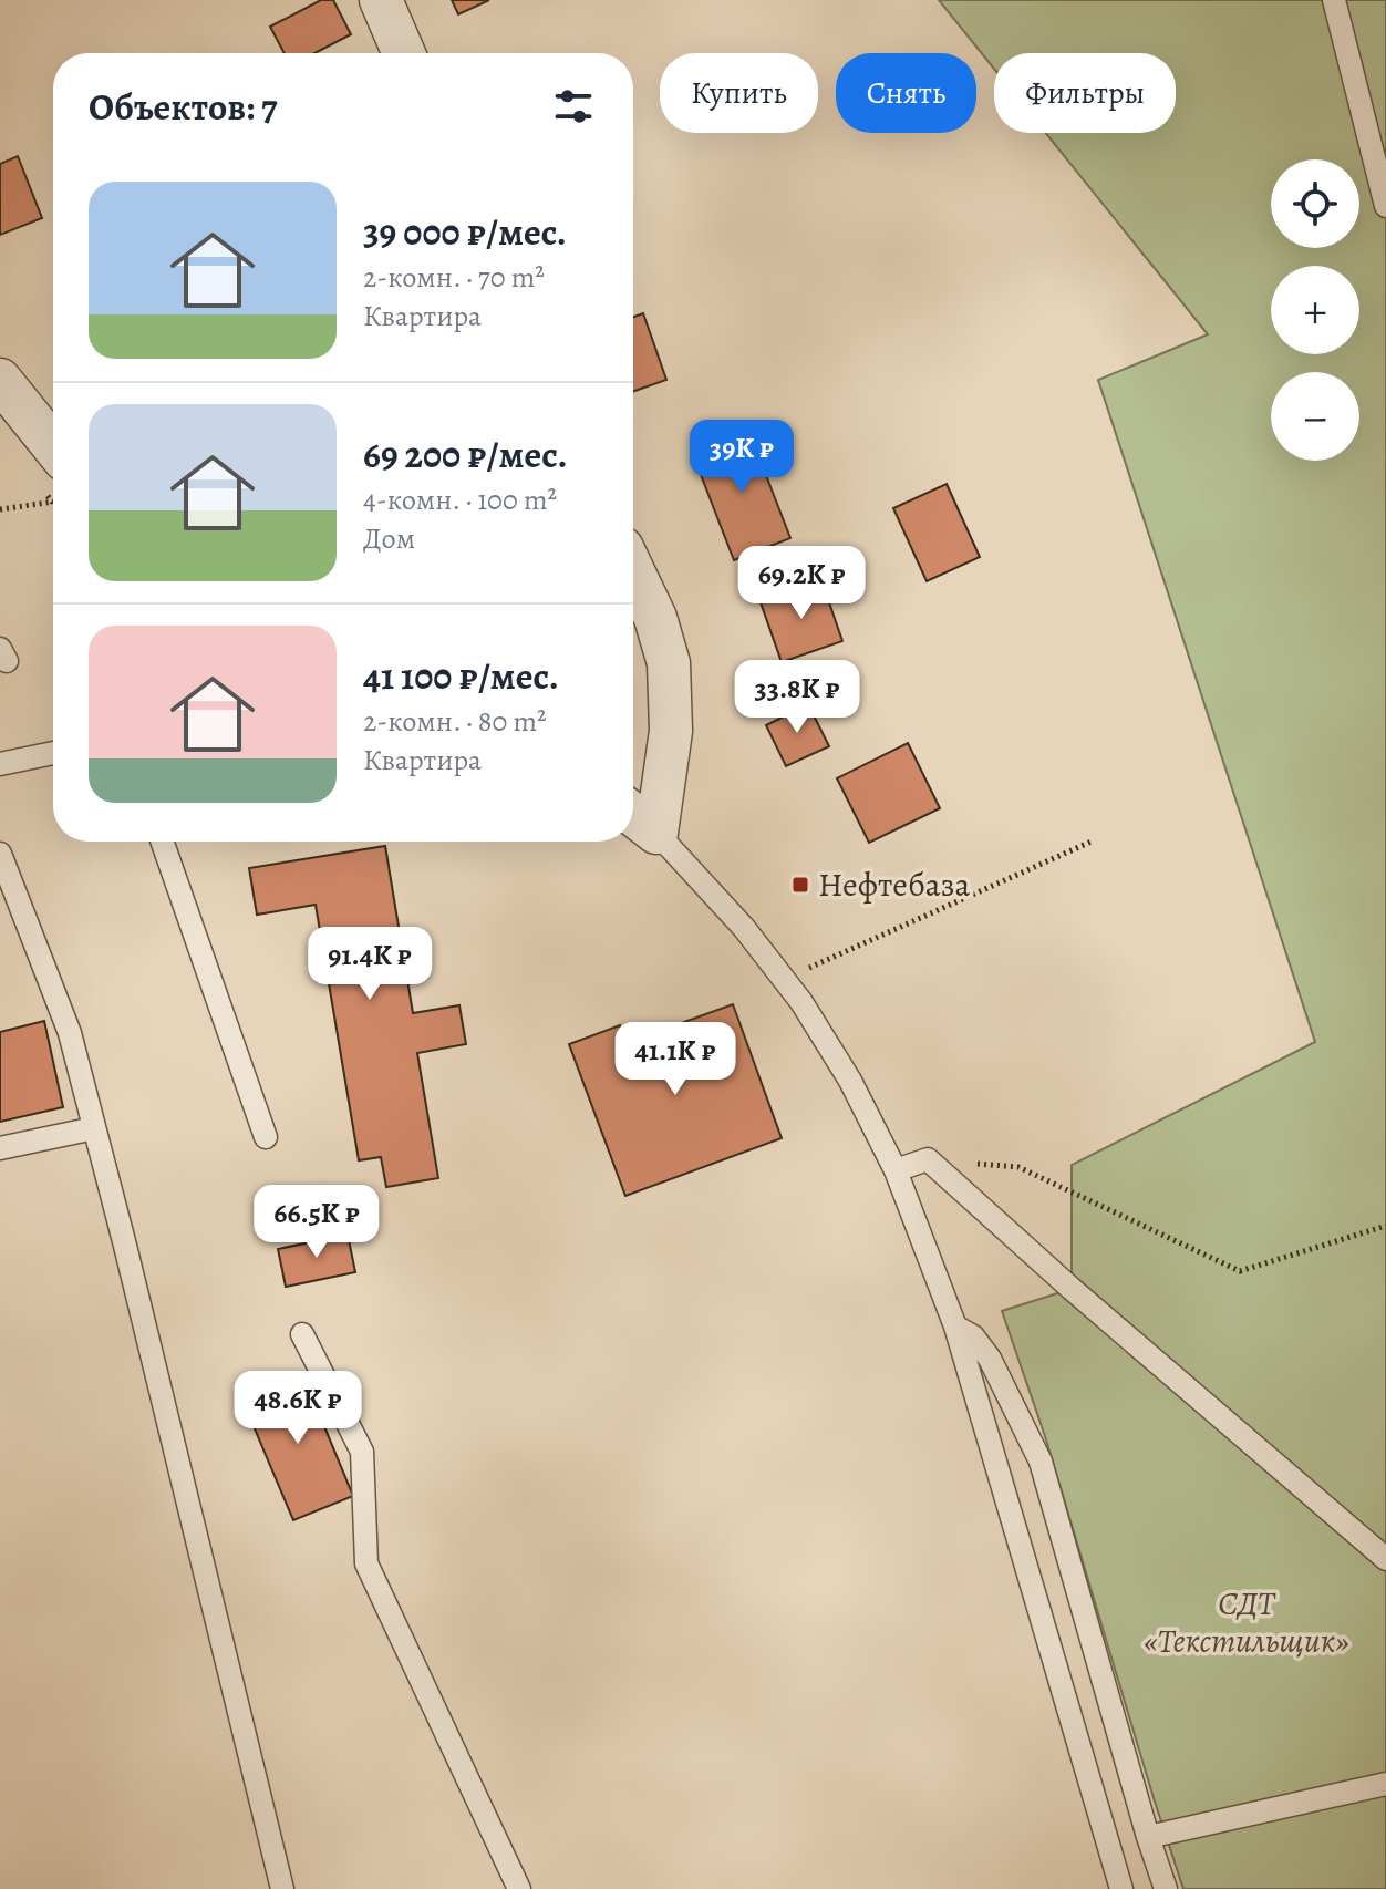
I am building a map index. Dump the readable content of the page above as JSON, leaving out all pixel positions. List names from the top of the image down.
{
  "parks": ["СДТ «Текстильщик»"],
  "places": {
    "transit": ["Нефтебаза"]
  },
  "page": {
    "chip": ["Купить", "Снять", "Фильтры"],
    "heading": "Объектов: 7",
    "map_buttons": ["+", "−"],
    "list": [
      {
        "name": "39 000 ₽/мес.",
        "note": "2-комн. · 70 m² · Квартира"
      },
      {
        "name": "69 200 ₽/мес.",
        "note": "4-комн. · 100 m² · Дом"
      },
      {
        "name": "41 100 ₽/мес.",
        "note": "2-комн. · 80 m² · Квартира"
      }
    ],
    "price": [
      "39K ₽",
      "69.2K ₽",
      "33.8K ₽",
      "91.4K ₽",
      "41.1K ₽",
      "66.5K ₽",
      "48.6K ₽"
    ]
  }
}
